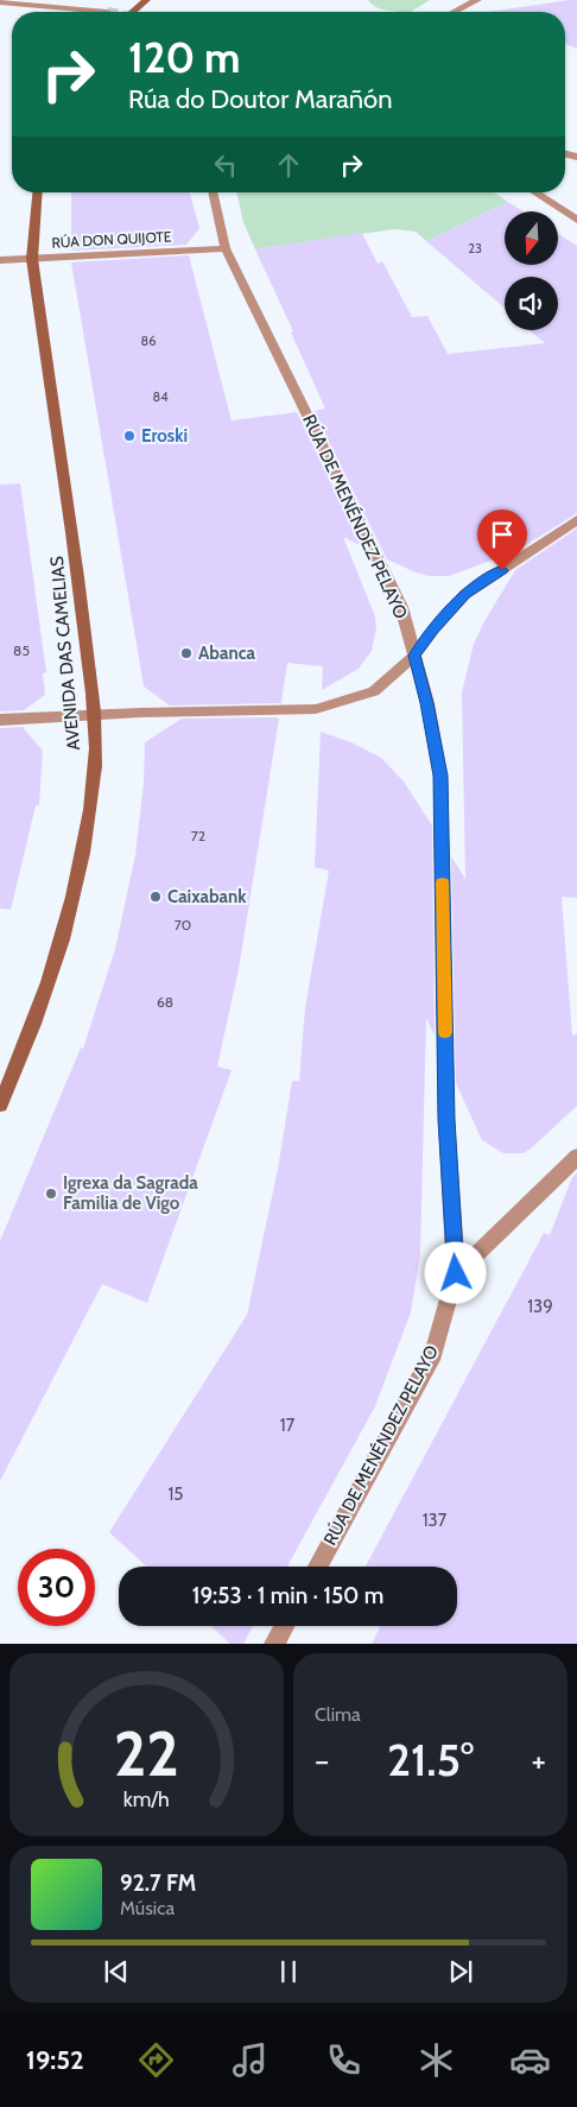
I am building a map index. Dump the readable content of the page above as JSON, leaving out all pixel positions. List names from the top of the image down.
{
  "streets": {
    "main road": ["AVENIDA DAS CAMELIAS"],
    "street": ["RÚA DON QUIJOTE", "RÚA DE MENÉNDEZ PELAYO"]
  },
  "crossings": [
    ["RÚA DON QUIJOTE", "RÚA DE MENÉNDEZ PELAYO"],
    ["RÚA DON QUIJOTE", "AVENIDA DAS CAMELIAS"]
  ],
  "places": [
    "Eroski",
    "Abanca",
    "Caixabank",
    "Igrexa da Sagrada Familia de Vigo"
  ],
  "house_numbers": [
    "23",
    "86",
    "84",
    "85",
    "72",
    "70",
    "68",
    "139",
    "17",
    "15",
    "137"
  ],
  "north": "bottom",
  "page": {
    "turn": ["120 m", "Rúa do Doutor Marañón"],
    "limit": "30",
    "trip": "19:53 · 1 min · 150 m",
    "tile": "Clima",
    "heat": ["−", "21.5°", "+"],
    "song": ["92.7 FM", "Música"],
    "tabs": "19:52",
    "gauge": ["22", "km/h"]
  }
}
